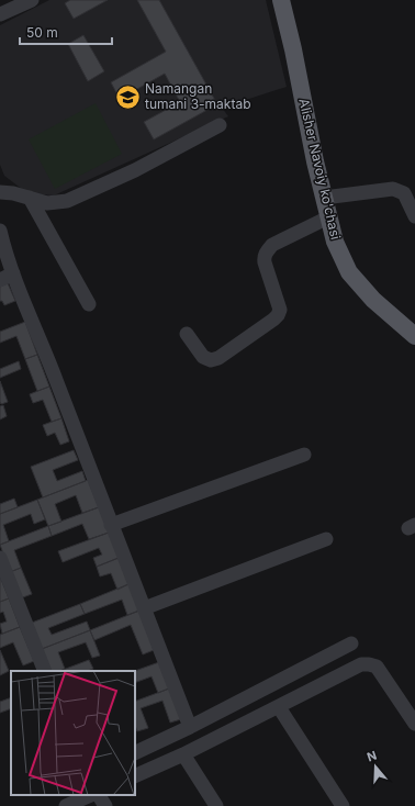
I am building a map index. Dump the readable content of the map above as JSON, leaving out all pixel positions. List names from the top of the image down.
{
  "streets": {
    "main road": ["Alisher Navoiy ko'chasi"]
  },
  "places": {
    "school or university": ["Namangan tumani 3-maktab"]
  },
  "scale_bar": "50 m",
  "north": "top"
}
